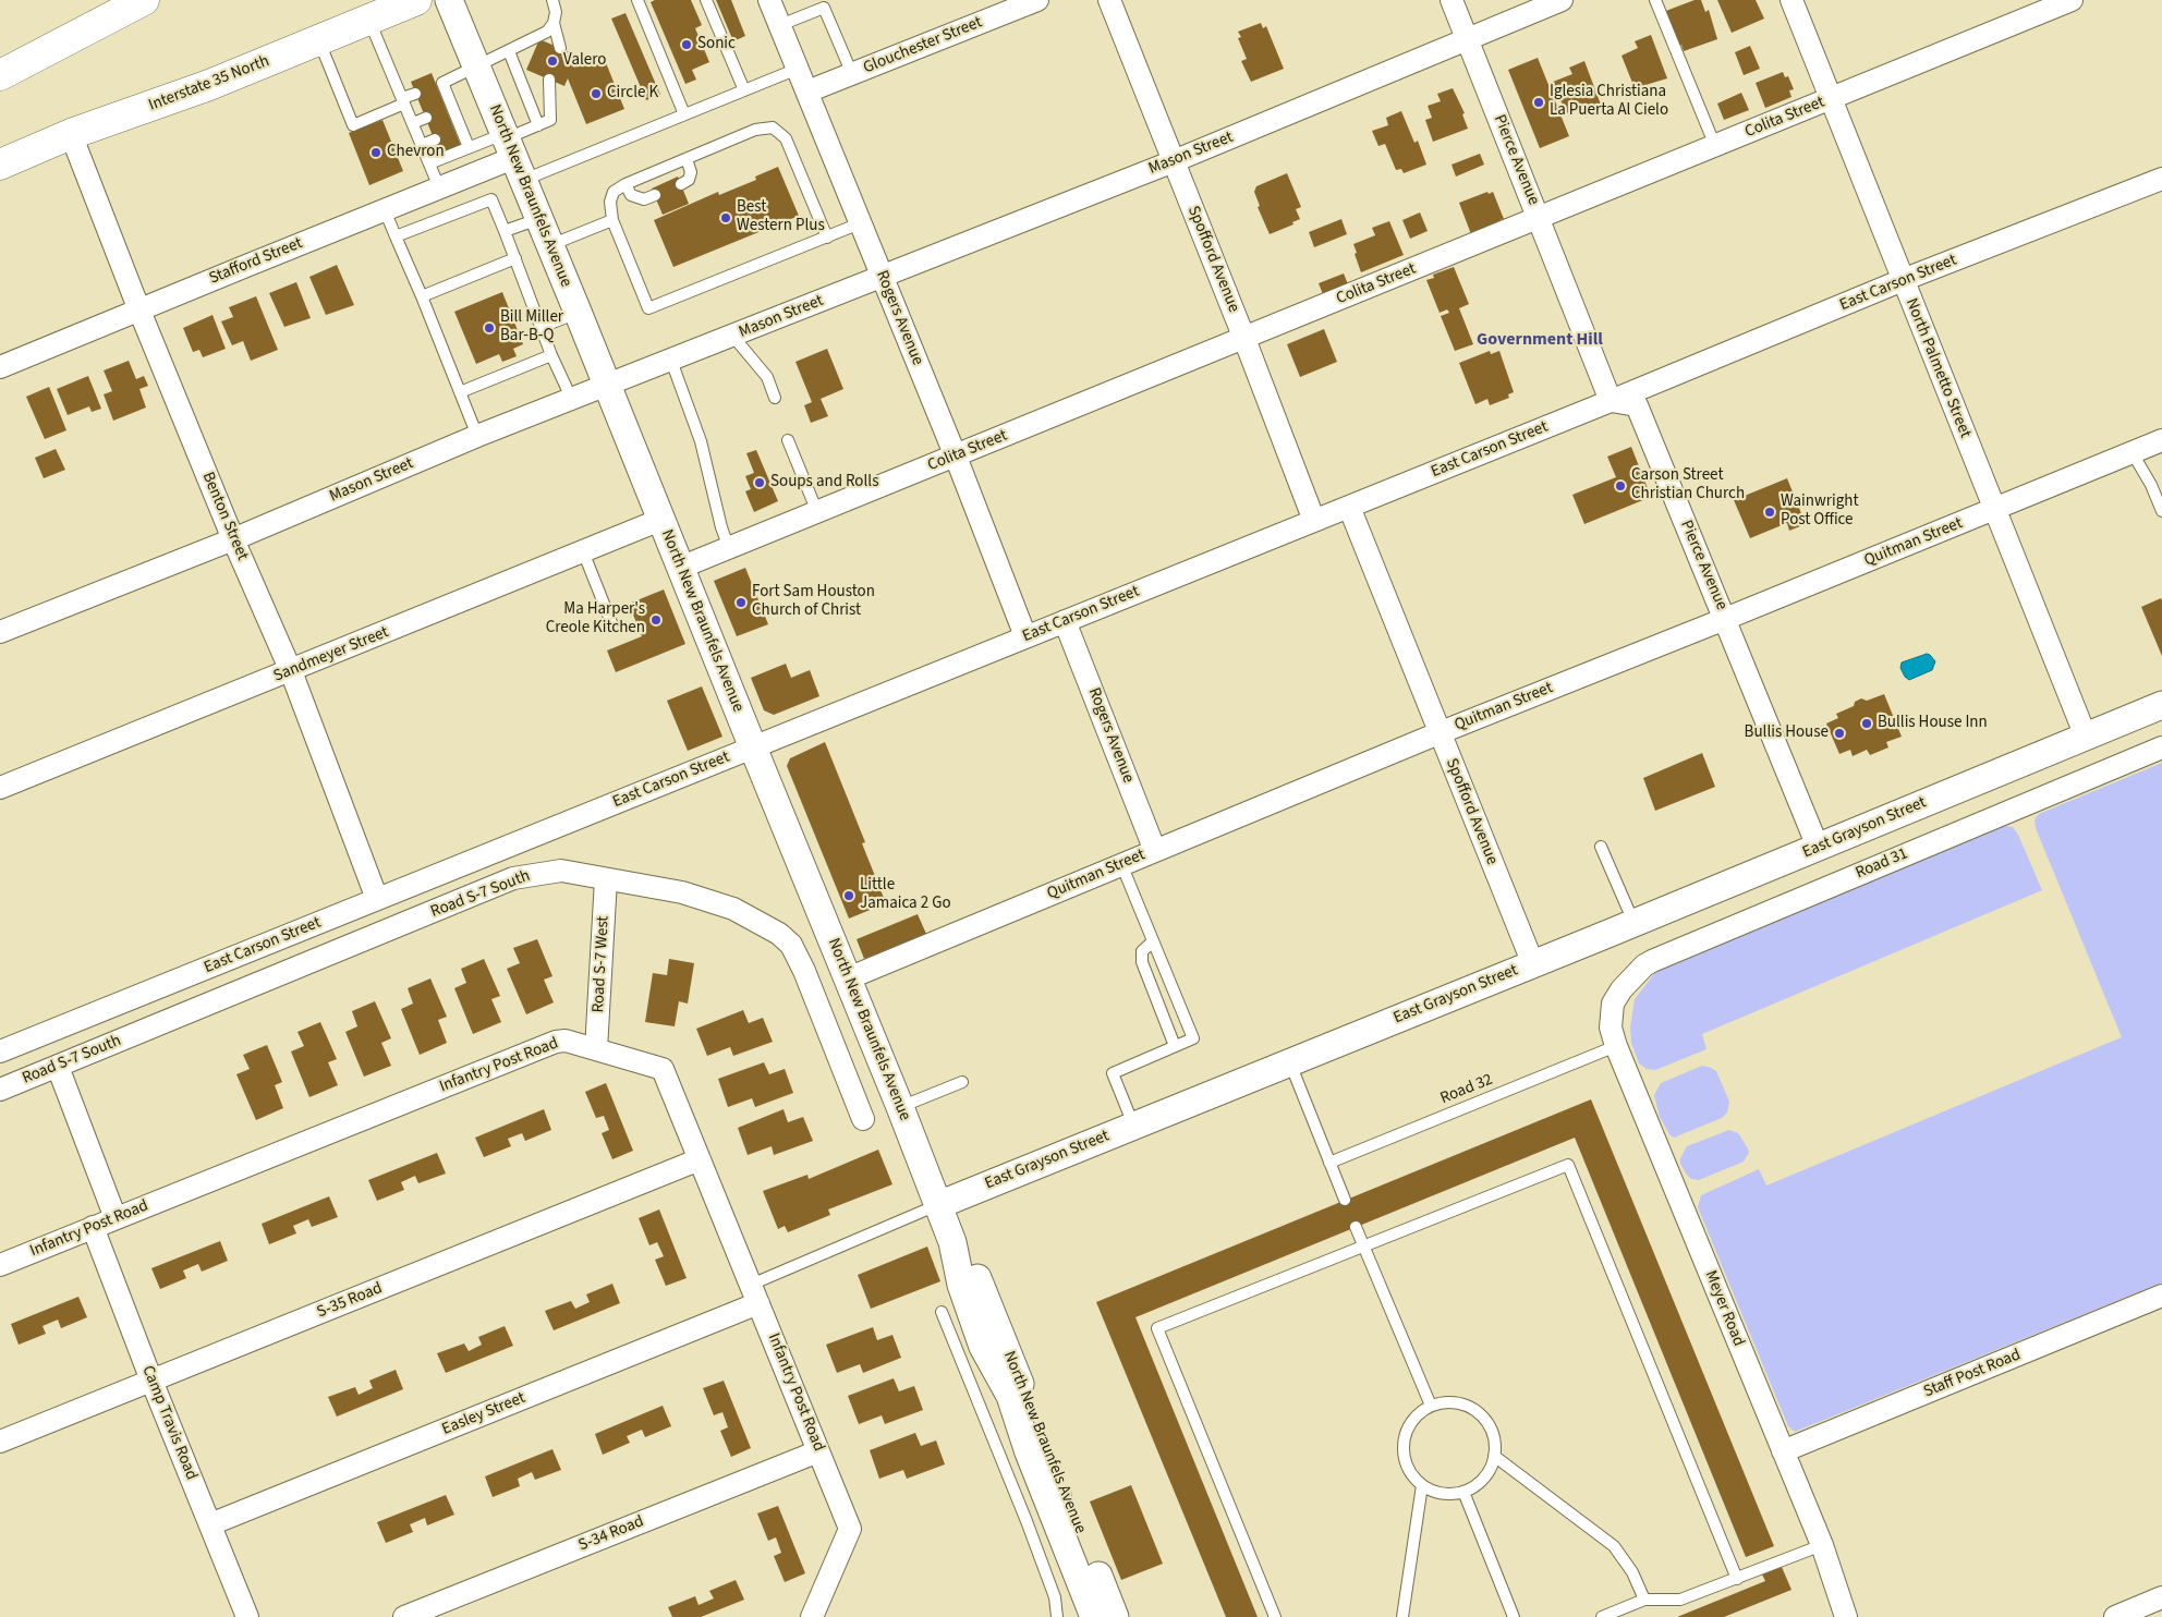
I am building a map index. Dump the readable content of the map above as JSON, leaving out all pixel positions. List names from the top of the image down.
{
  "streets": {
    "main road": ["Interstate 35 North"],
    "street": [
      "Glouchester Street",
      "Colita Street",
      "Mason Street",
      "Pierce Avenue",
      "North New Braunfels Avenue",
      "Spofford Avenue",
      "Stafford Street",
      "East Carson Street",
      "Rogers Avenue",
      "North Palmetto Street",
      "Benton Street",
      "Quitman Street",
      "Sandmeyer Street",
      "East Grayson Street",
      "Road 31",
      "Road S-7 South",
      "Road S-7 West",
      "Infantry Post Road",
      "S-35 Road",
      "Meyer Road",
      "Staff Post Road",
      "Easley Street",
      "Camp Travis Road",
      "S-34 Road"
    ],
    "lane": ["Road 32"]
  },
  "crossings": [
    ["Glouchester Street", "Rogers Avenue"],
    ["Interstate 35 North", "Benton Street"],
    ["Colita Street", "Pierce Avenue"],
    ["Colita Street", "North New Braunfels Avenue"],
    ["Colita Street", "Spofford Avenue"],
    ["Colita Street", "Rogers Avenue"],
    ["Colita Street", "North Palmetto Street"],
    ["Mason Street", "Pierce Avenue"],
    ["Mason Street", "North New Braunfels Avenue"],
    ["Mason Street", "Spofford Avenue"],
    ["Mason Street", "Rogers Avenue"],
    ["Mason Street", "Benton Street"],
    ["Pierce Avenue", "East Carson Street"],
    ["Pierce Avenue", "Quitman Street"],
    ["Pierce Avenue", "East Grayson Street"],
    ["North New Braunfels Avenue", "Stafford Street"],
    ["North New Braunfels Avenue", "East Carson Street"],
    ["North New Braunfels Avenue", "Quitman Street"],
    ["North New Braunfels Avenue", "Sandmeyer Street"],
    ["North New Braunfels Avenue", "East Grayson Street"],
    ["Spofford Avenue", "East Carson Street"],
    ["Spofford Avenue", "Quitman Street"],
    ["Spofford Avenue", "East Grayson Street"],
    ["Stafford Street", "Benton Street"],
    ["East Carson Street", "Rogers Avenue"],
    ["East Carson Street", "North Palmetto Street"],
    ["East Carson Street", "Benton Street"],
    ["Rogers Avenue", "Quitman Street"],
    ["North Palmetto Street", "Quitman Street"],
    ["North Palmetto Street", "East Grayson Street"],
    ["Benton Street", "Sandmeyer Street"],
    ["East Grayson Street", "Infantry Post Road"],
    ["East Grayson Street", "Easley Street"],
    ["Road 31", "Meyer Road"],
    ["Road S-7 South", "Road S-7 West"],
    ["Road S-7 West", "Infantry Post Road"],
    ["Infantry Post Road", "S-35 Road"],
    ["Infantry Post Road", "Easley Street"],
    ["Infantry Post Road", "Camp Travis Road"],
    ["Infantry Post Road", "S-34 Road"],
    ["Road 32", "Meyer Road"],
    ["S-35 Road", "Camp Travis Road"],
    ["Meyer Road", "Staff Post Road"],
    ["Easley Street", "Camp Travis Road"]
  ],
  "districts": ["Government Hill"],
  "places": [
    "Sonic",
    "Valero",
    "Circle K",
    "Iglesia Christiana La Puerta Al Cielo",
    "Chevron",
    "Best Western Plus",
    "Bill Miller Bar-B-Q",
    "Soups and Rolls",
    "Carson Street Christian Church",
    "Wainwright Post Office",
    "Fort Sam Houston Church of Christ",
    "Ma Harper's Creole Kitchen",
    "Bullis House Inn",
    "Bullis House",
    "Little Jamaica 2 Go"
  ]
}
